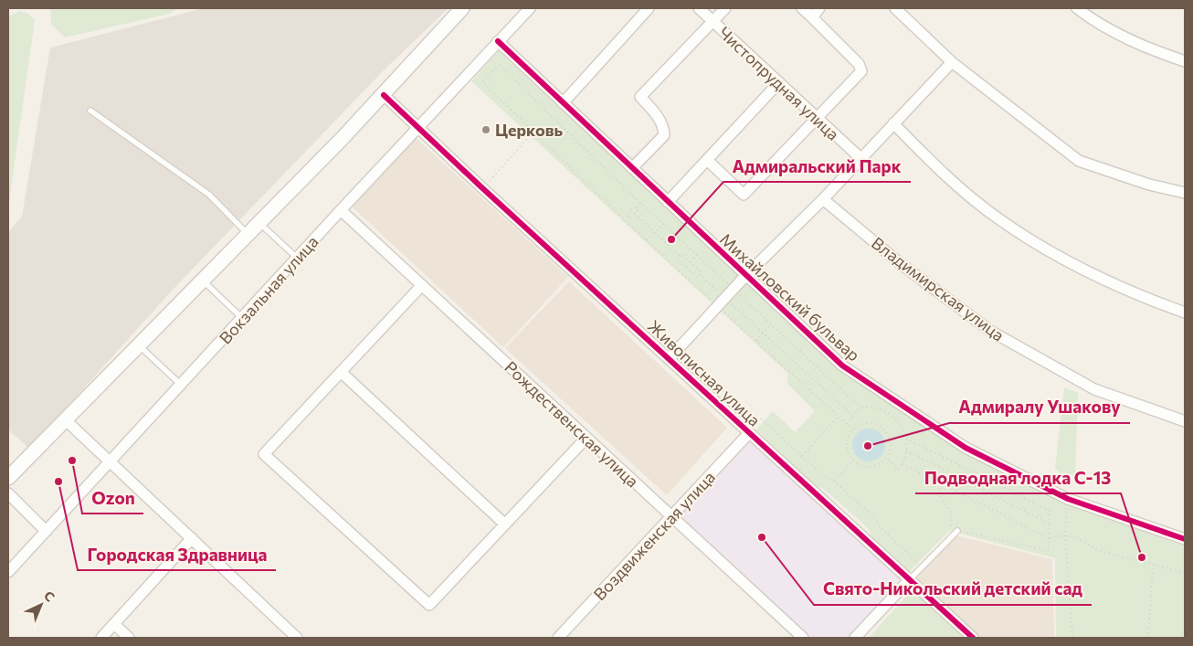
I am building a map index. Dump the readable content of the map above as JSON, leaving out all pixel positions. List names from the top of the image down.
{
  "streets": {
    "street": [
      "Чистопрудная улица",
      "Владимирская улица",
      "Вокзальная улица",
      "Михайловский бульвар",
      "Живописная улица",
      "Рождественская улица",
      "Воздвиженская улица"
    ]
  },
  "crossings": [
    ["Вокзальная улица", "Михайловский бульвар"],
    ["Вокзальная улица", "Живописная улица"],
    ["Вокзальная улица", "Рождественская улица"],
    ["Живописная улица", "Воздвиженская улица"],
    ["Рождественская улица", "Воздвиженская улица"]
  ],
  "places": [
    "Церковь",
    "Адмиральский Парк",
    "Адмиралу Ушакову",
    "Ozon",
    "Городская Здравница",
    "Свято-Никольский детский сад",
    "Подводная лодка С-13"
  ],
  "north": "top right"
}
